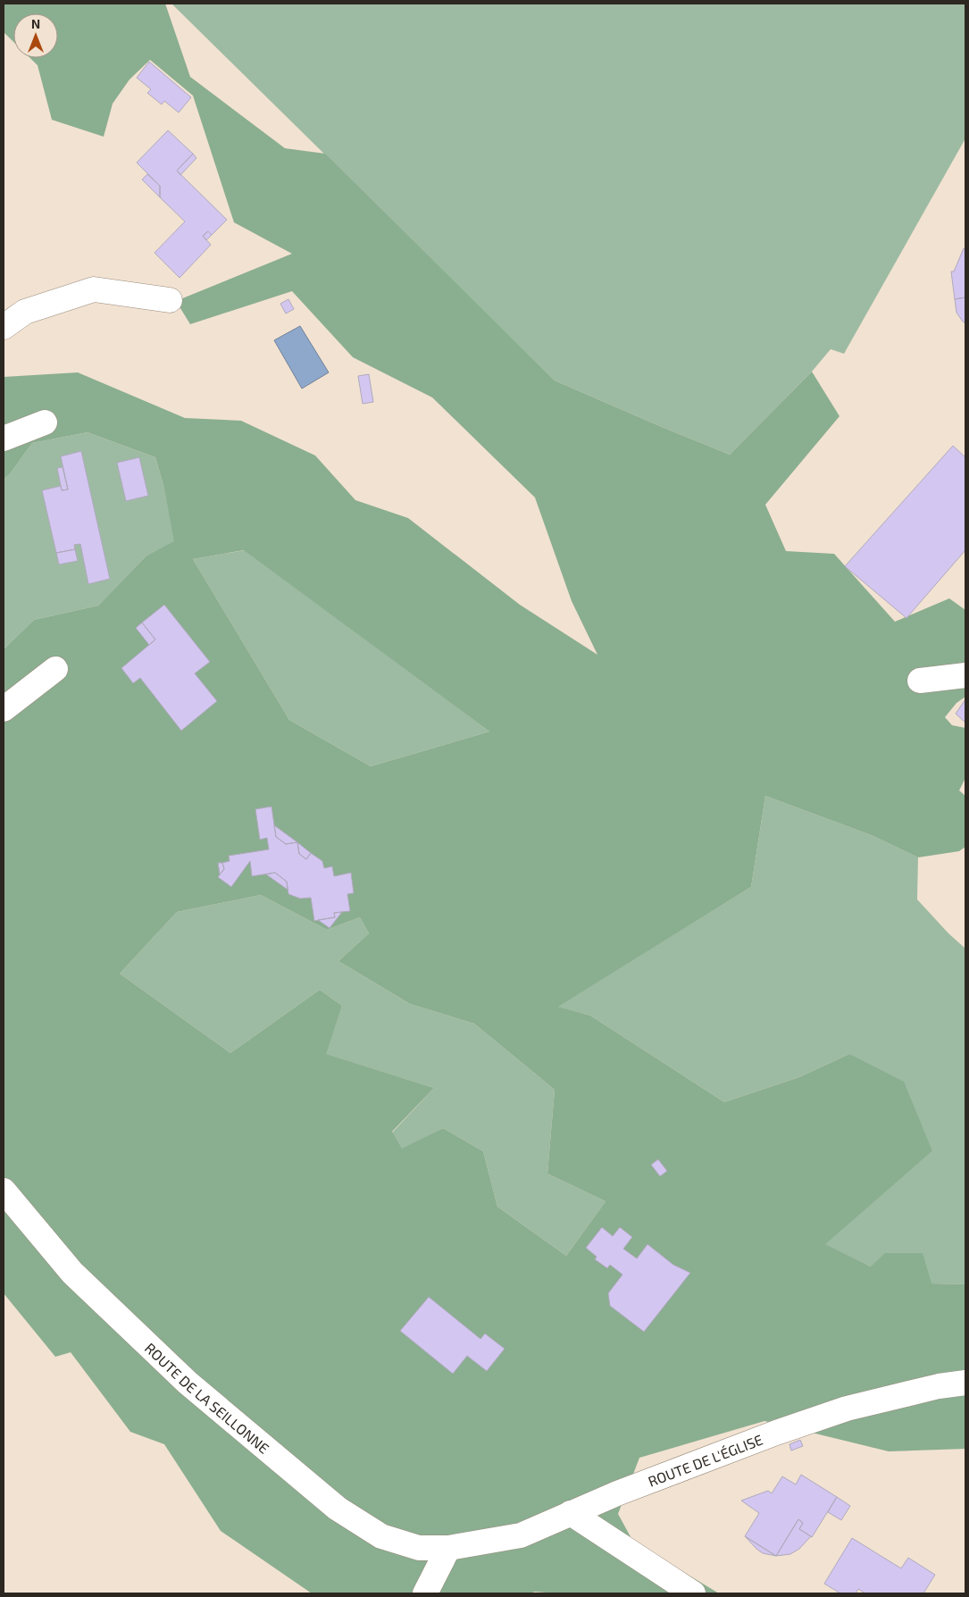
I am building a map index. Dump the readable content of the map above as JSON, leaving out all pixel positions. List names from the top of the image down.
{
  "streets": {
    "street": ["ROUTE DE LA SEILLONNE", "ROUTE DE L'ÉGLISE"]
  },
  "crossings": [
    ["ROUTE DE LA SEILLONNE", "ROUTE DE L'ÉGLISE"]
  ],
  "north": "top"
}
